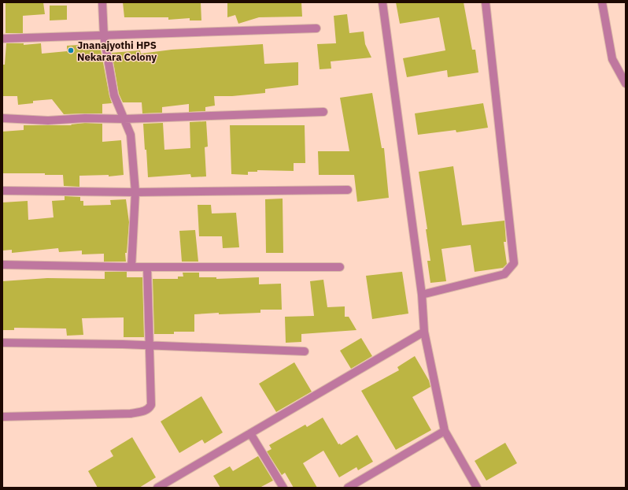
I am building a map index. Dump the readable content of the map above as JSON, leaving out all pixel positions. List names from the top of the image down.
{
  "places": ["Jnanajyothi HPS Nekarara Colony"]
}
